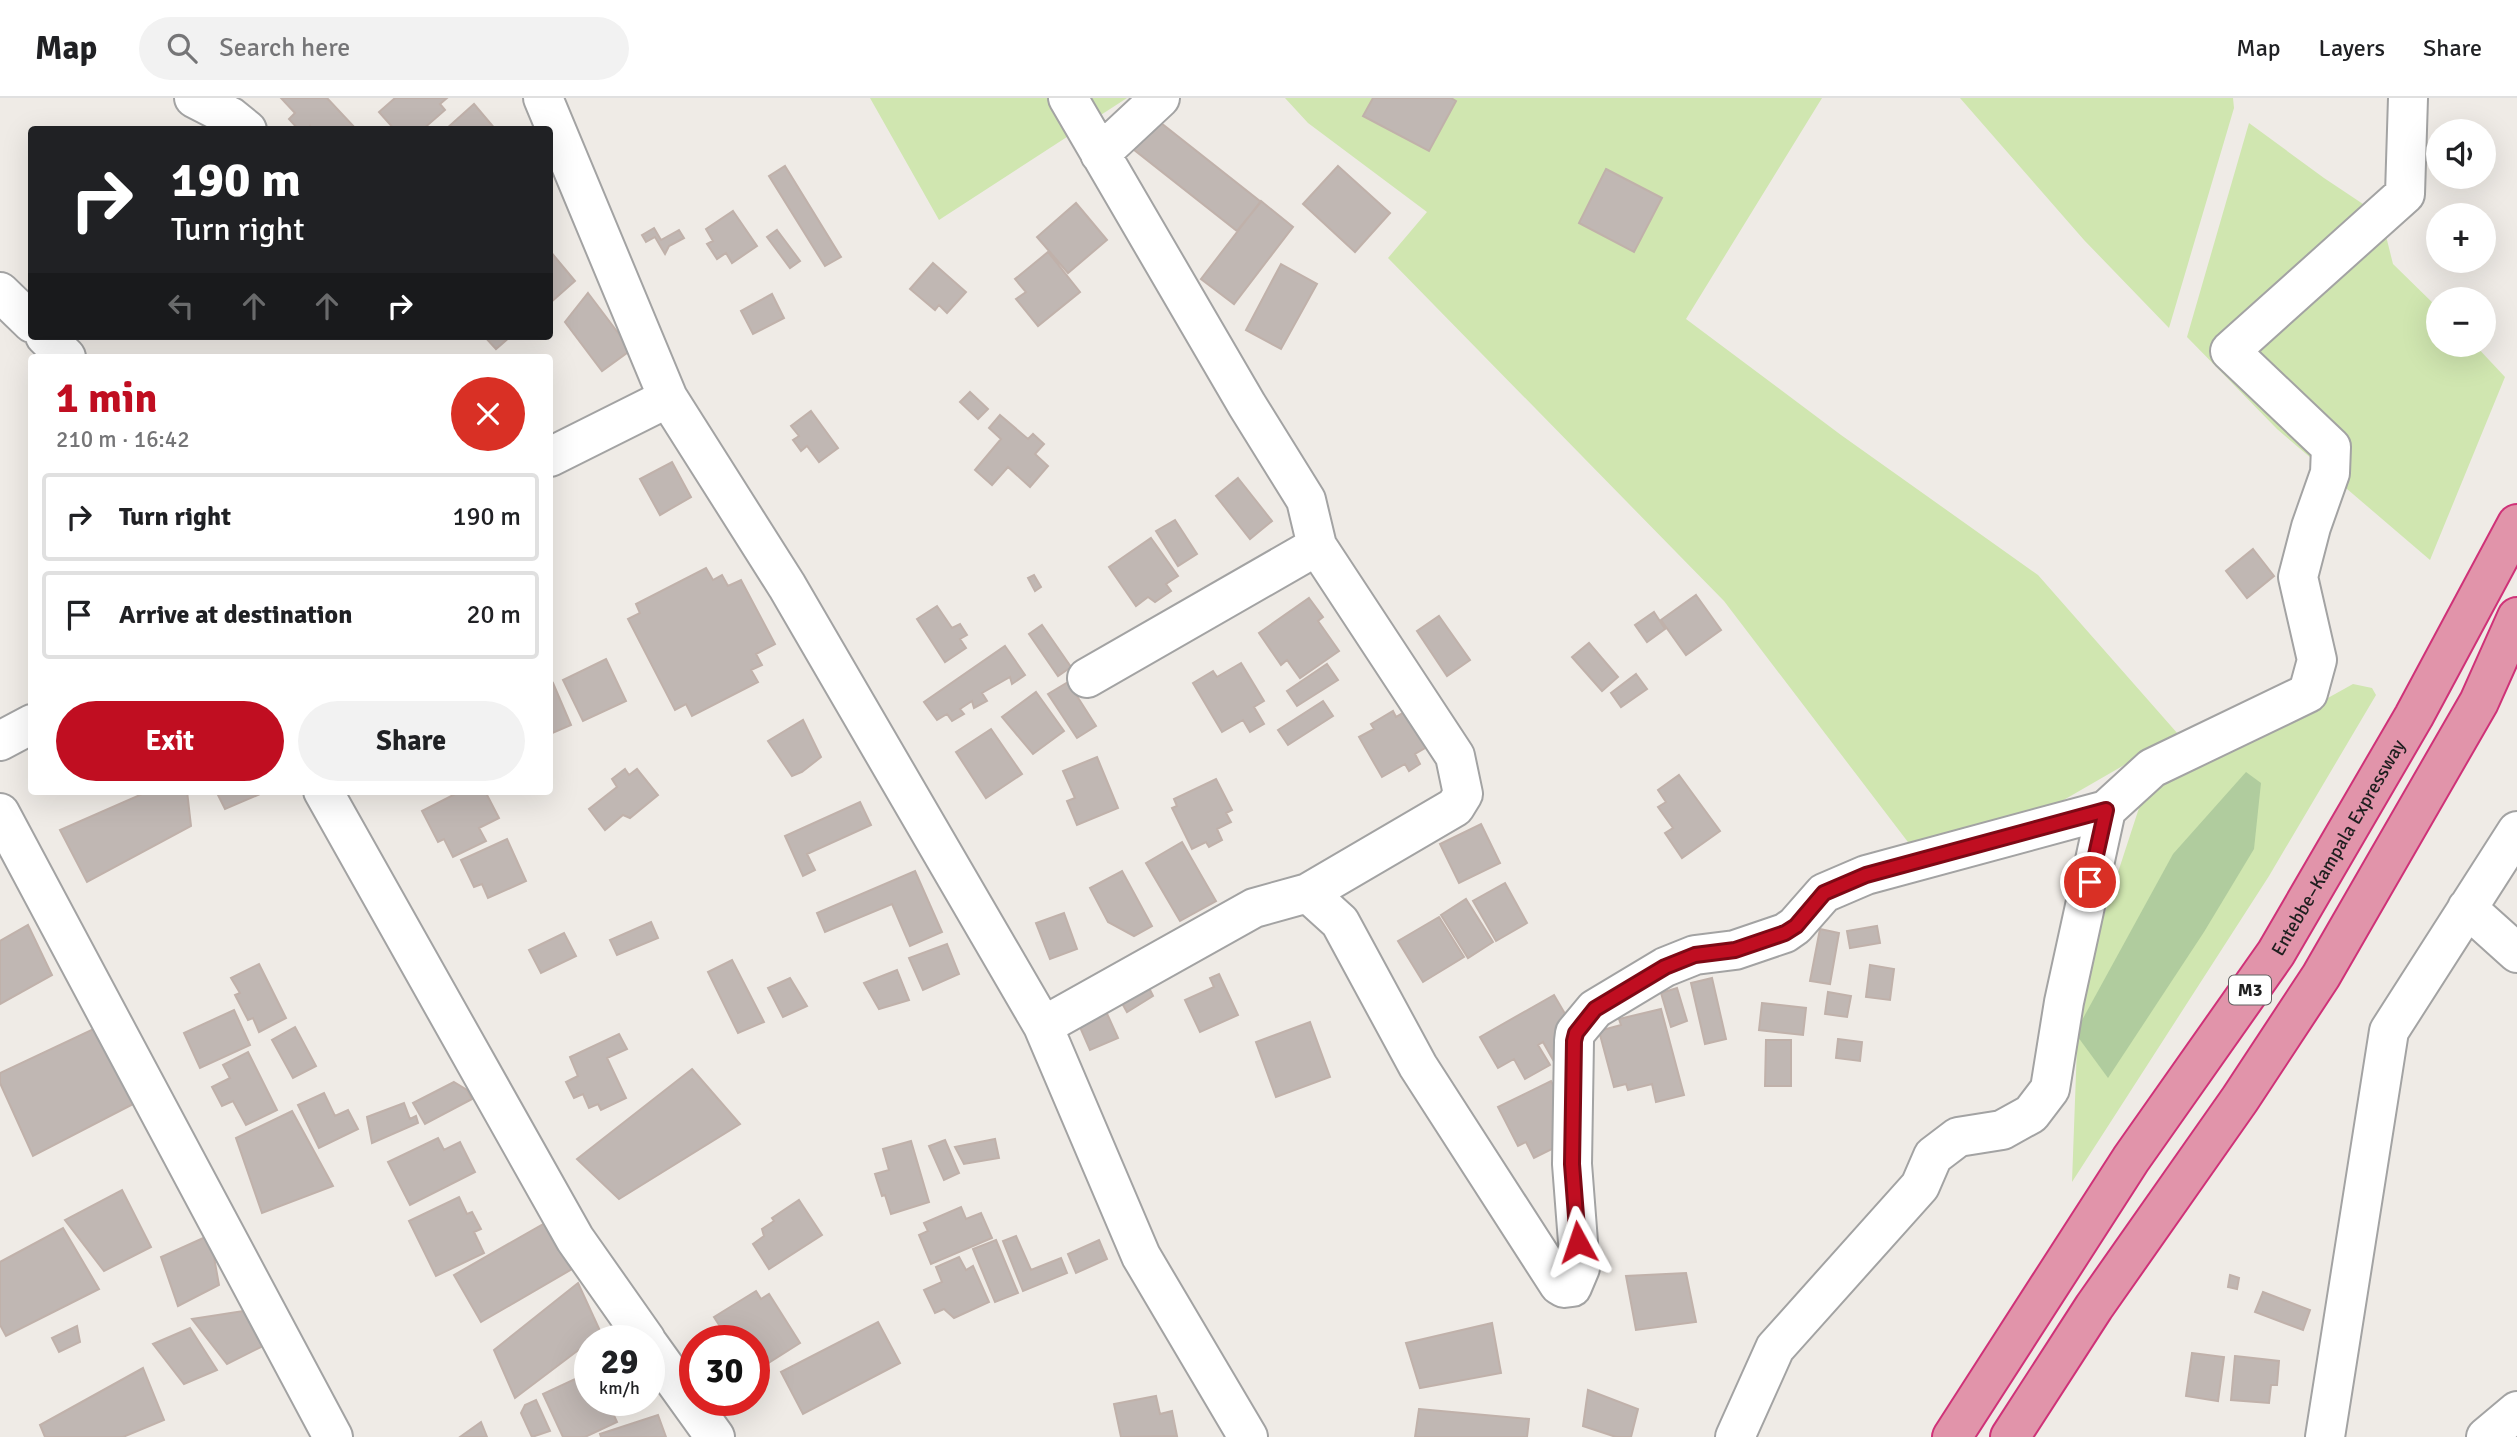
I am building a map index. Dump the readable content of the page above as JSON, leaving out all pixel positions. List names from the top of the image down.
{
  "streets": {
    "highway": ["Entebbe–Kampala Expressway", "M3"]
  },
  "page": {
    "header": "Map",
    "search": "Search here",
    "nav": ["Map", "Layers", "Share"],
    "map_buttons": ["+", "−"],
    "turn": ["190 m", "Turn right"],
    "heading": ["1 min", "210 m · 16:42"],
    "list": [
      {
        "name": "Turn right",
        "value": "190 m"
      },
      {
        "name": "Arrive at destination",
        "value": "20 m"
      }
    ],
    "buttons": ["Exit", "Share"],
    "speed": "29 km/h",
    "limit": "30"
  }
}
